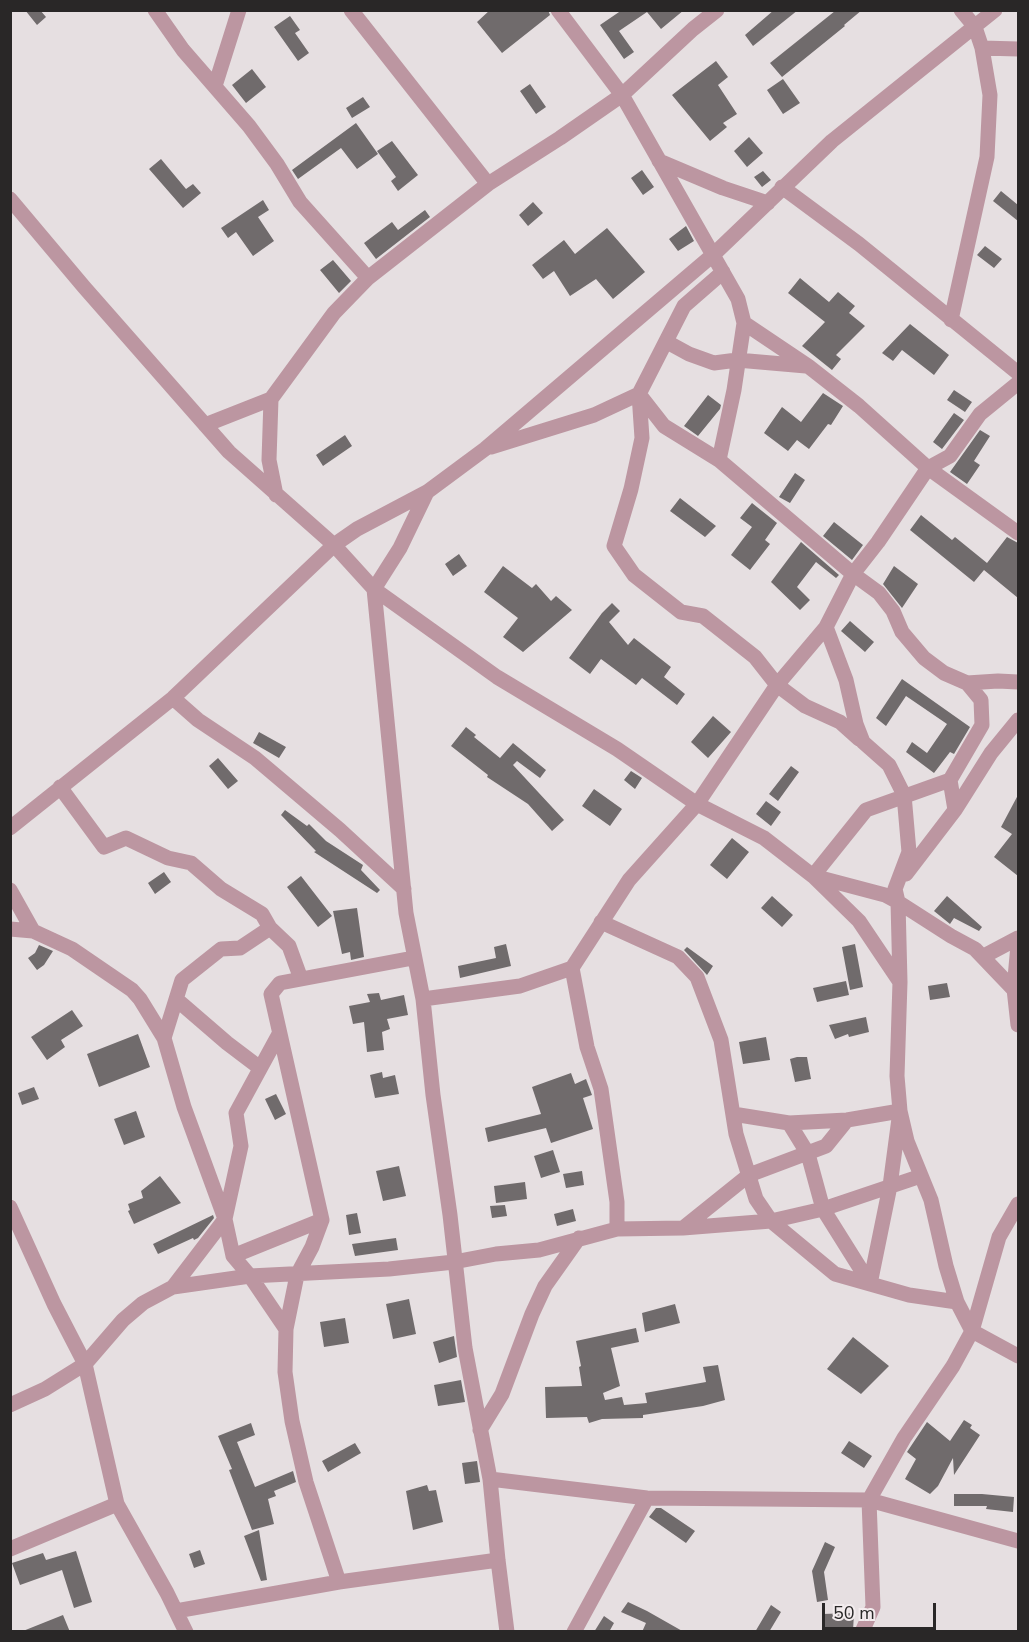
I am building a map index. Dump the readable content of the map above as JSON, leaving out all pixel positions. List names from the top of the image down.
{
  "scale_bar": "50 m"
}
